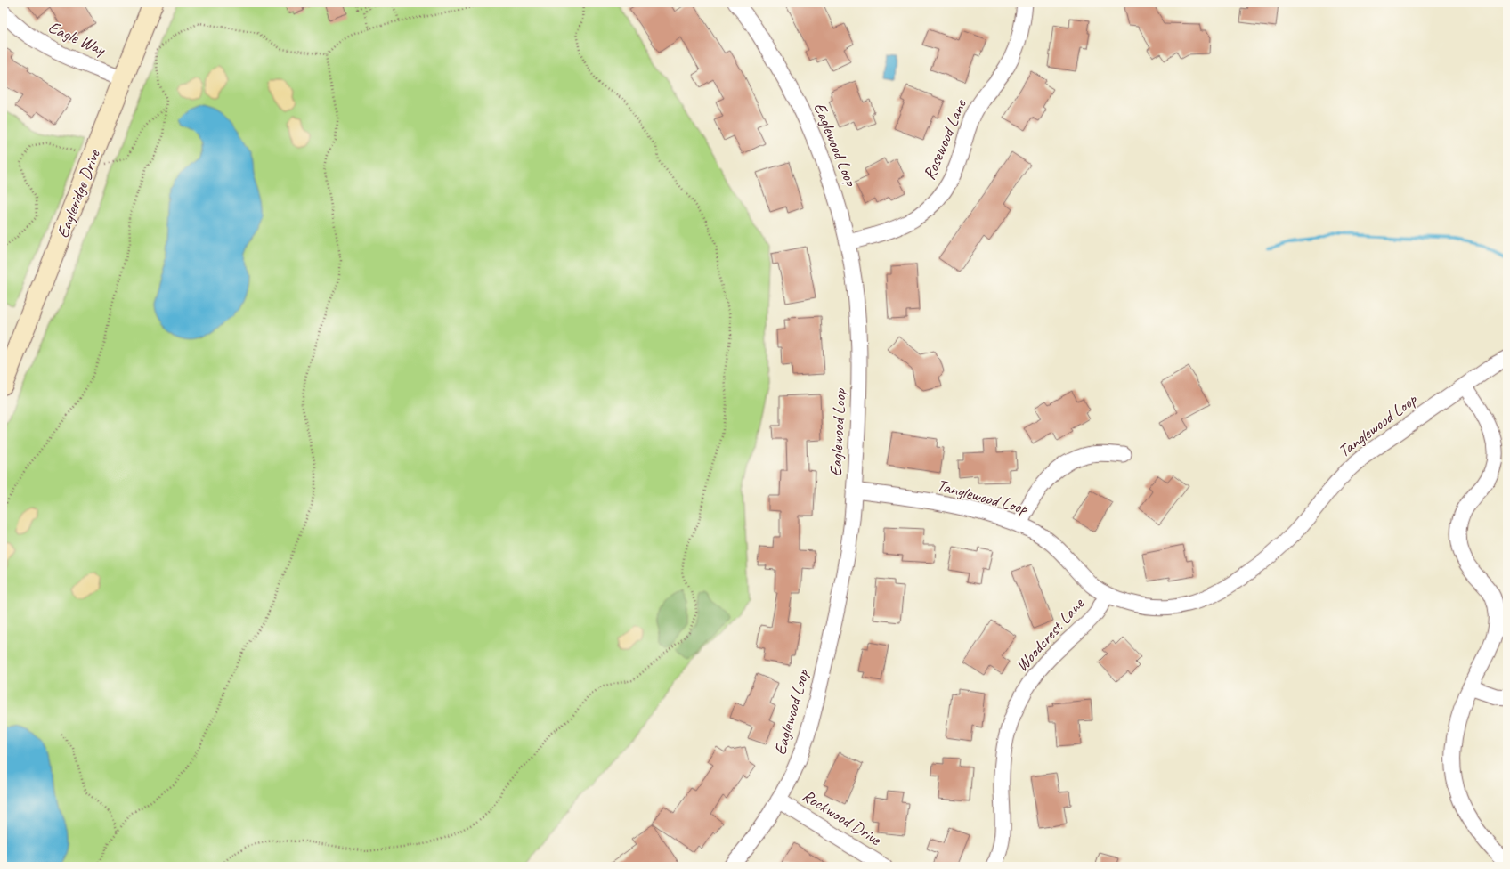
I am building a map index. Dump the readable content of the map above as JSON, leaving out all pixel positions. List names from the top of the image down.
{
  "streets": {
    "main road": ["Eagleridge Drive"],
    "street": [
      "Eagle Way",
      "Rosewood Lane",
      "Eaglewood Loop",
      "Tanglewood Loop",
      "Woodcrest Lane",
      "Rockwood Drive"
    ]
  },
  "crossings": [
    ["Eagle Way", "Eagleridge Drive"],
    ["Rosewood Lane", "Eaglewood Loop"],
    ["Eaglewood Loop", "Tanglewood Loop"],
    ["Eaglewood Loop", "Rockwood Drive"],
    ["Tanglewood Loop", "Woodcrest Lane"]
  ]
}
